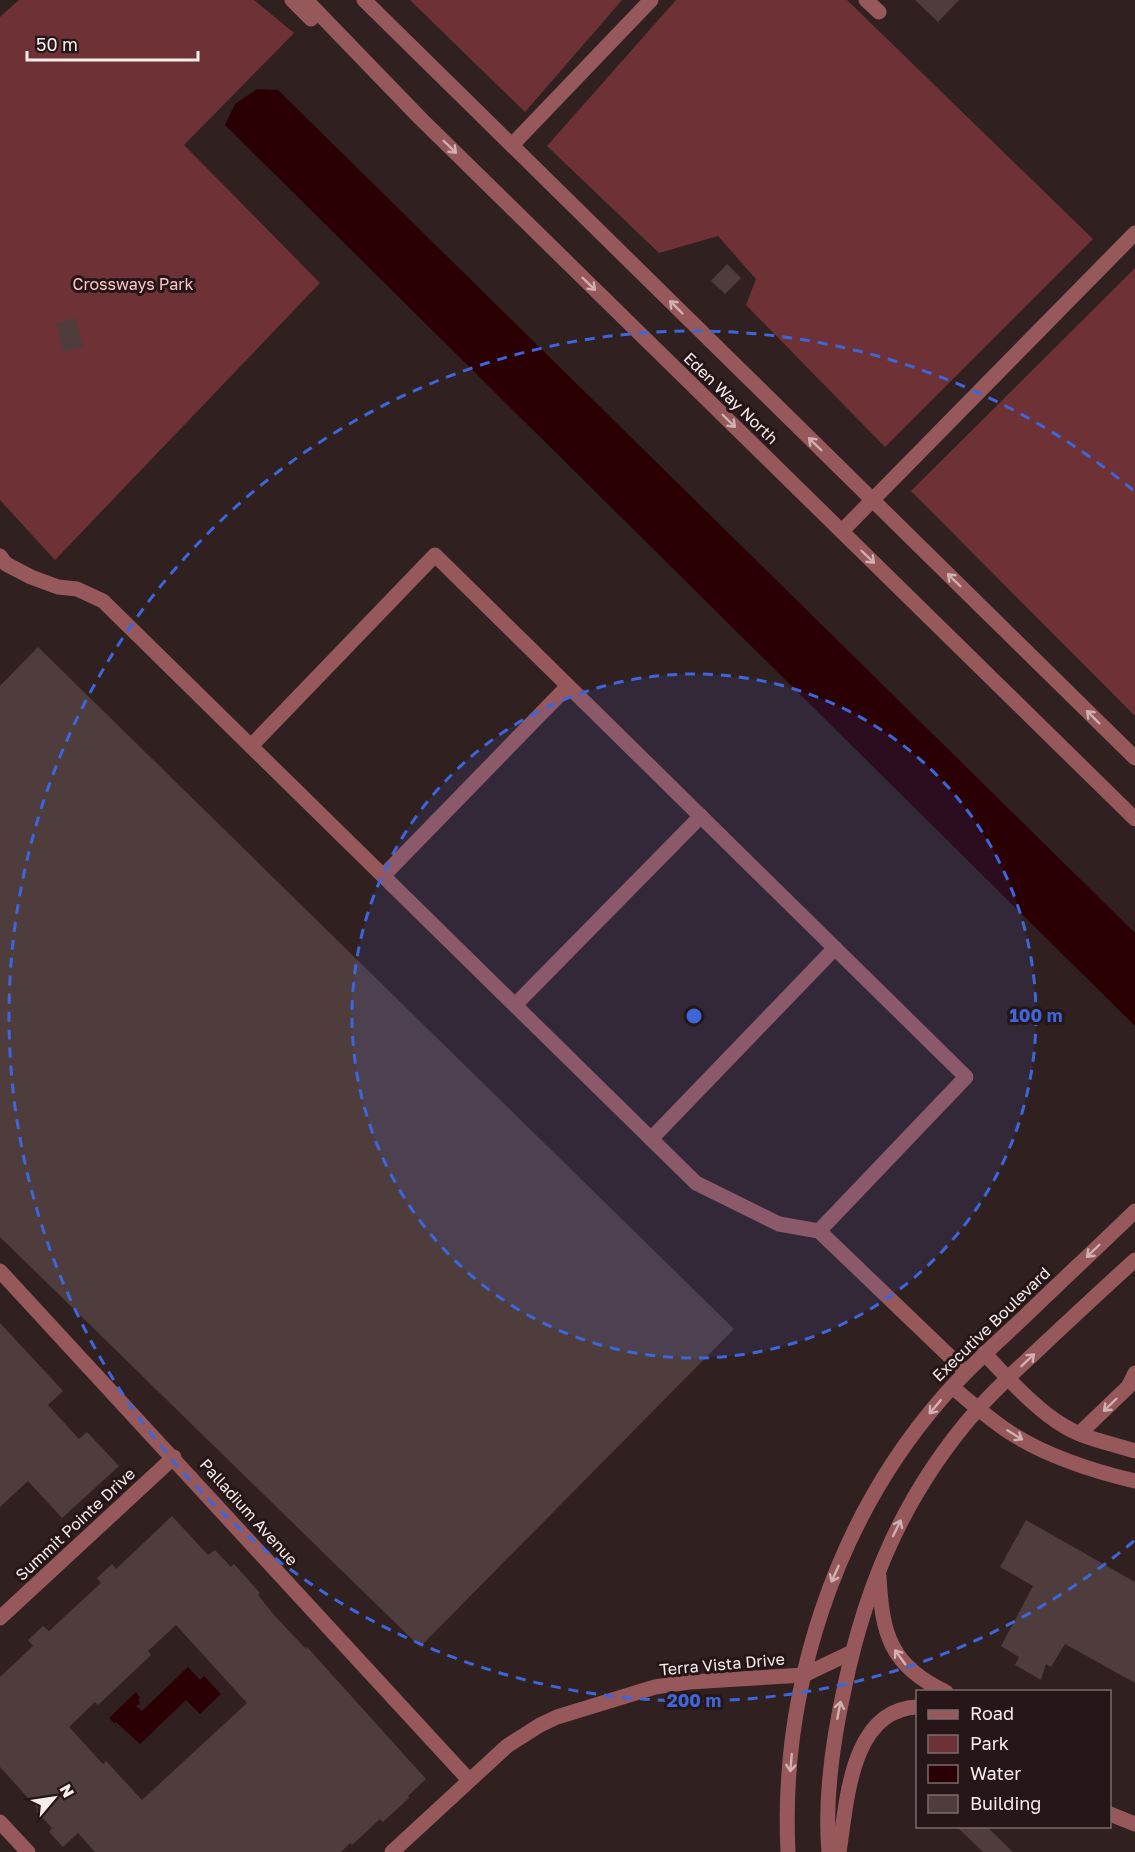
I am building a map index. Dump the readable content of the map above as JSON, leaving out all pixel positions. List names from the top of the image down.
{
  "streets": {
    "street": [
      "Eden Way North",
      "Executive Boulevard",
      "Palladium Avenue",
      "Summit Pointe Drive",
      "Terra Vista Drive"
    ]
  },
  "crossings": [
    ["Executive Boulevard", "Terra Vista Drive"],
    ["Palladium Avenue", "Summit Pointe Drive"],
    ["Palladium Avenue", "Terra Vista Drive"]
  ],
  "parks": ["Crossways Park"],
  "legend": [
    "Road",
    "Park",
    "Water",
    "Building"
  ],
  "scale_bar": "50 m",
  "north": "top right",
  "rings": ["100 m", "200 m"]
}
